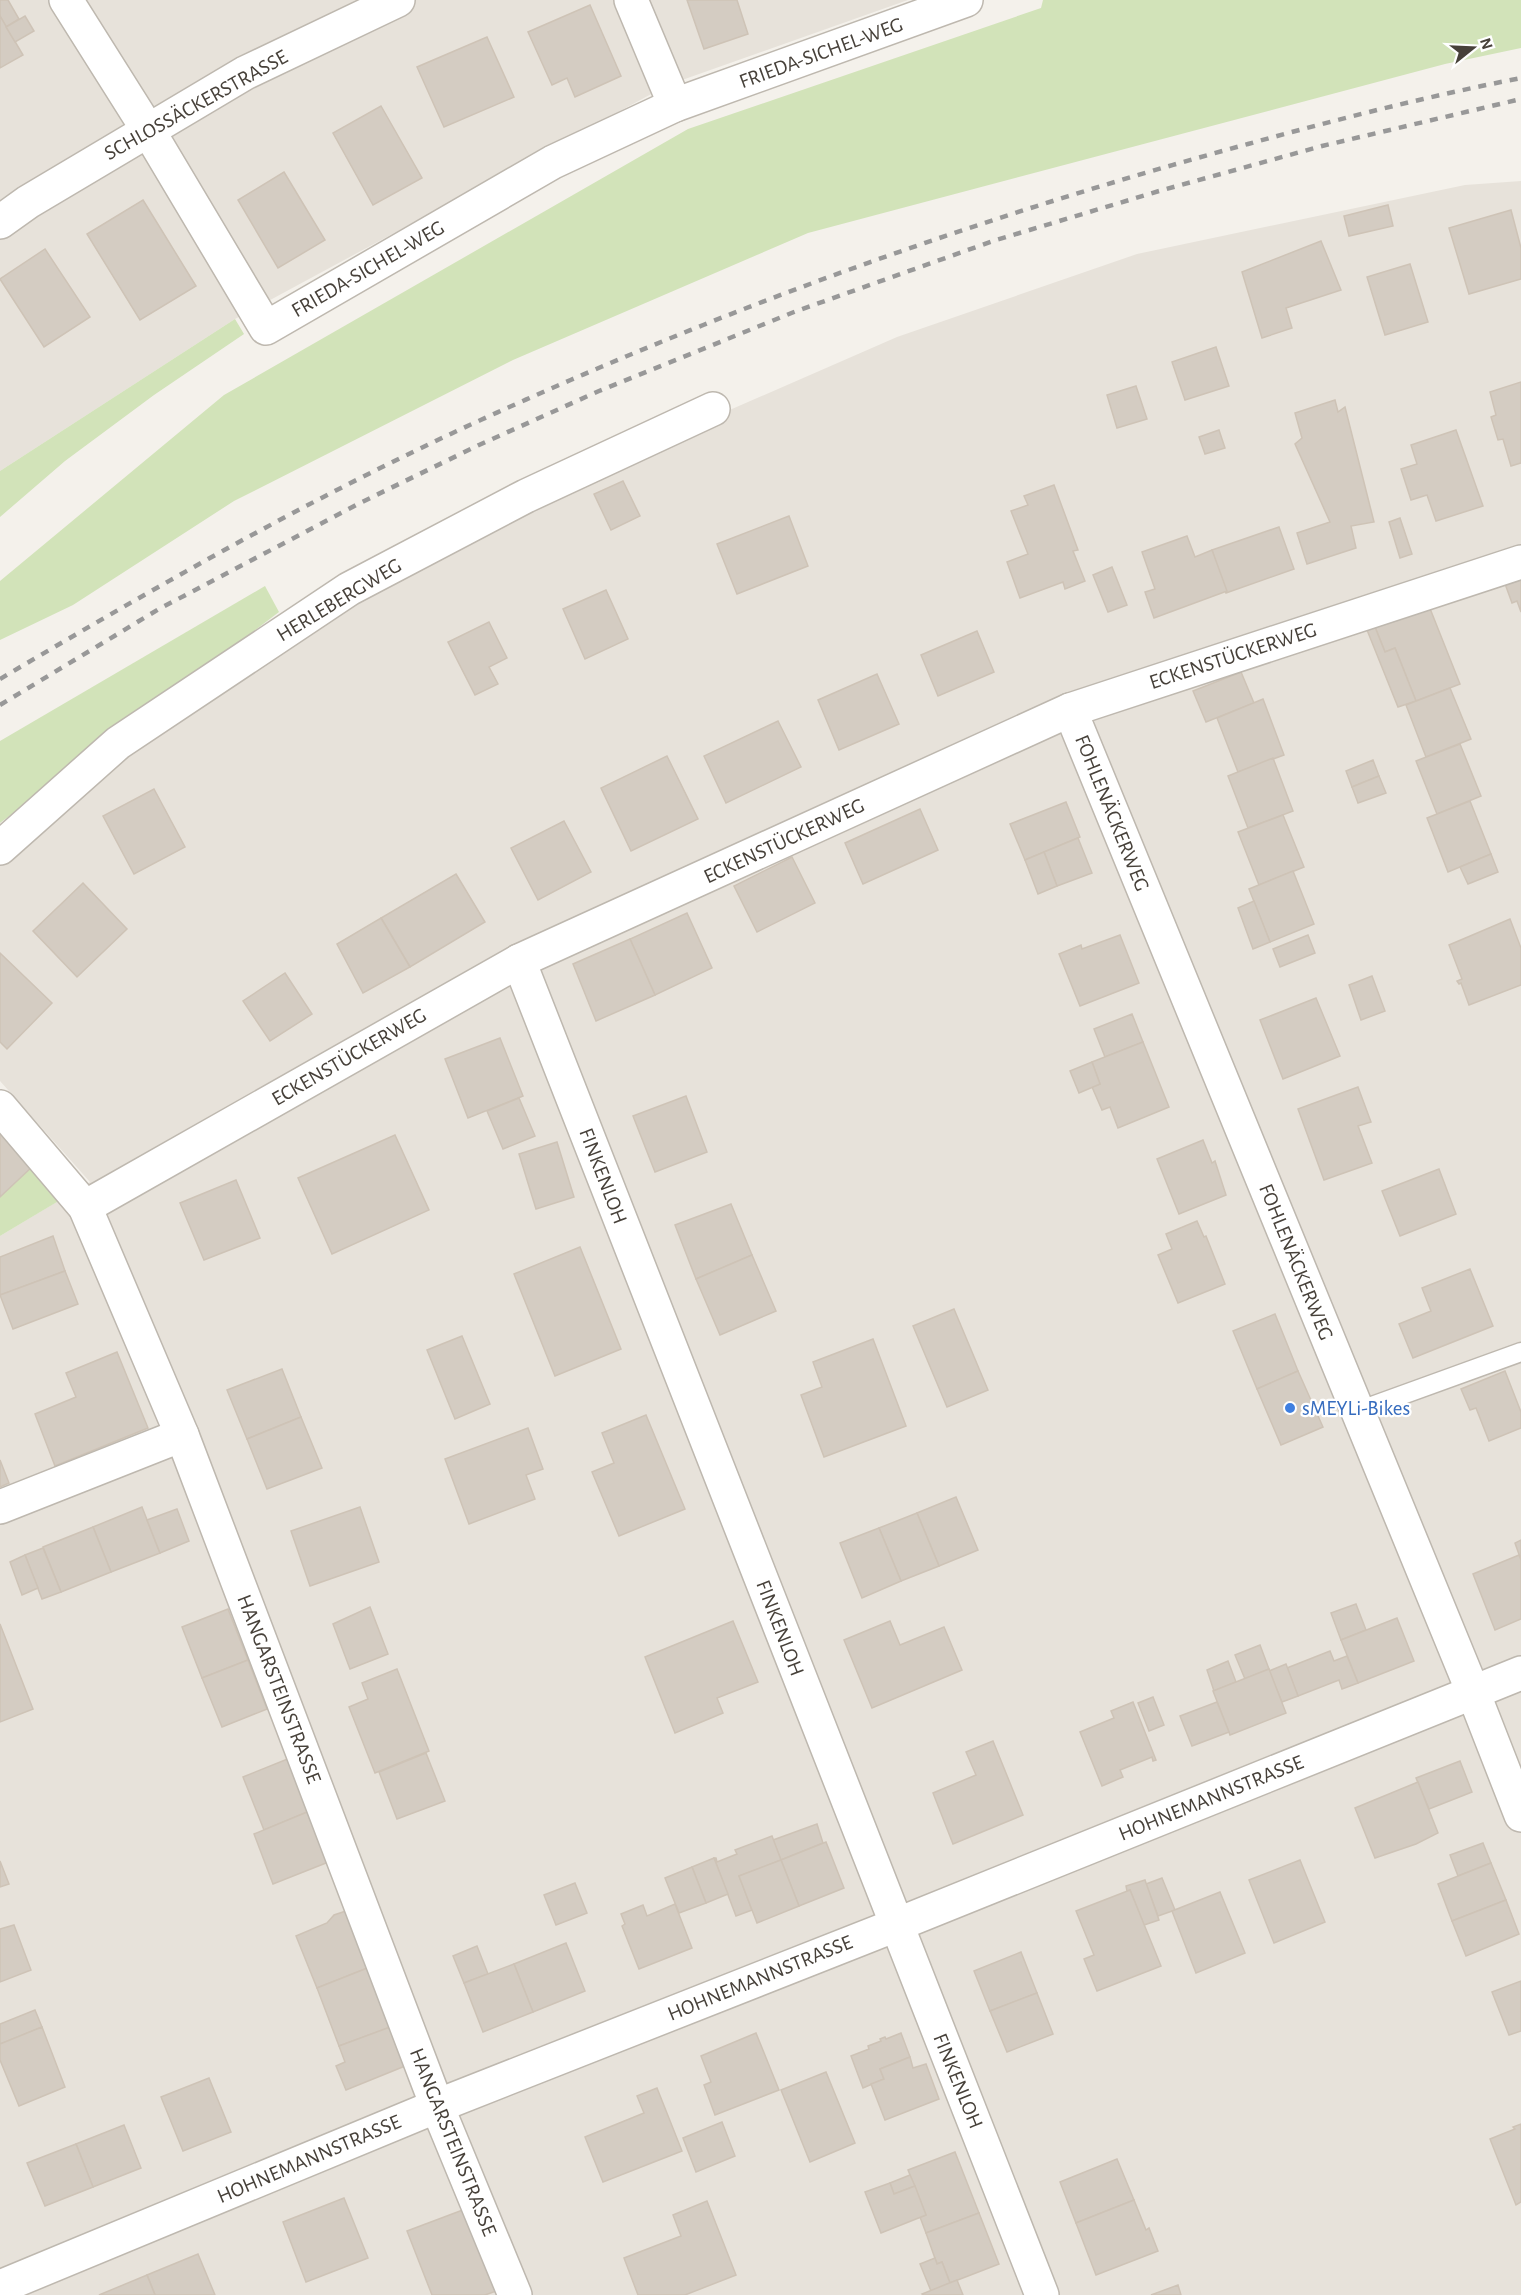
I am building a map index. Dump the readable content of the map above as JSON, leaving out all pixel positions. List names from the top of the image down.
{
  "streets": {
    "street": [
      "FRIEDA-SICHEL-WEG",
      "SCHLOSSÄCKERSTRASSE",
      "HERLEBERGWEG",
      "ECKENSTÜCKERWEG",
      "FOHLENÄCKERWEG",
      "FINKENLOH",
      "HANGARSTEINSTRASSE",
      "HOHNEMANNSTRASSE"
    ]
  },
  "crossings": [
    ["FRIEDA-SICHEL-WEG", "SCHLOSSÄCKERSTRASSE"],
    ["ECKENSTÜCKERWEG", "FOHLENÄCKERWEG"],
    ["ECKENSTÜCKERWEG", "FINKENLOH"],
    ["ECKENSTÜCKERWEG", "HANGARSTEINSTRASSE"],
    ["FOHLENÄCKERWEG", "HOHNEMANNSTRASSE"],
    ["FINKENLOH", "HOHNEMANNSTRASSE"],
    ["HANGARSTEINSTRASSE", "HOHNEMANNSTRASSE"]
  ],
  "places": ["sMEYLi-Bikes"],
  "north": "right"
}
